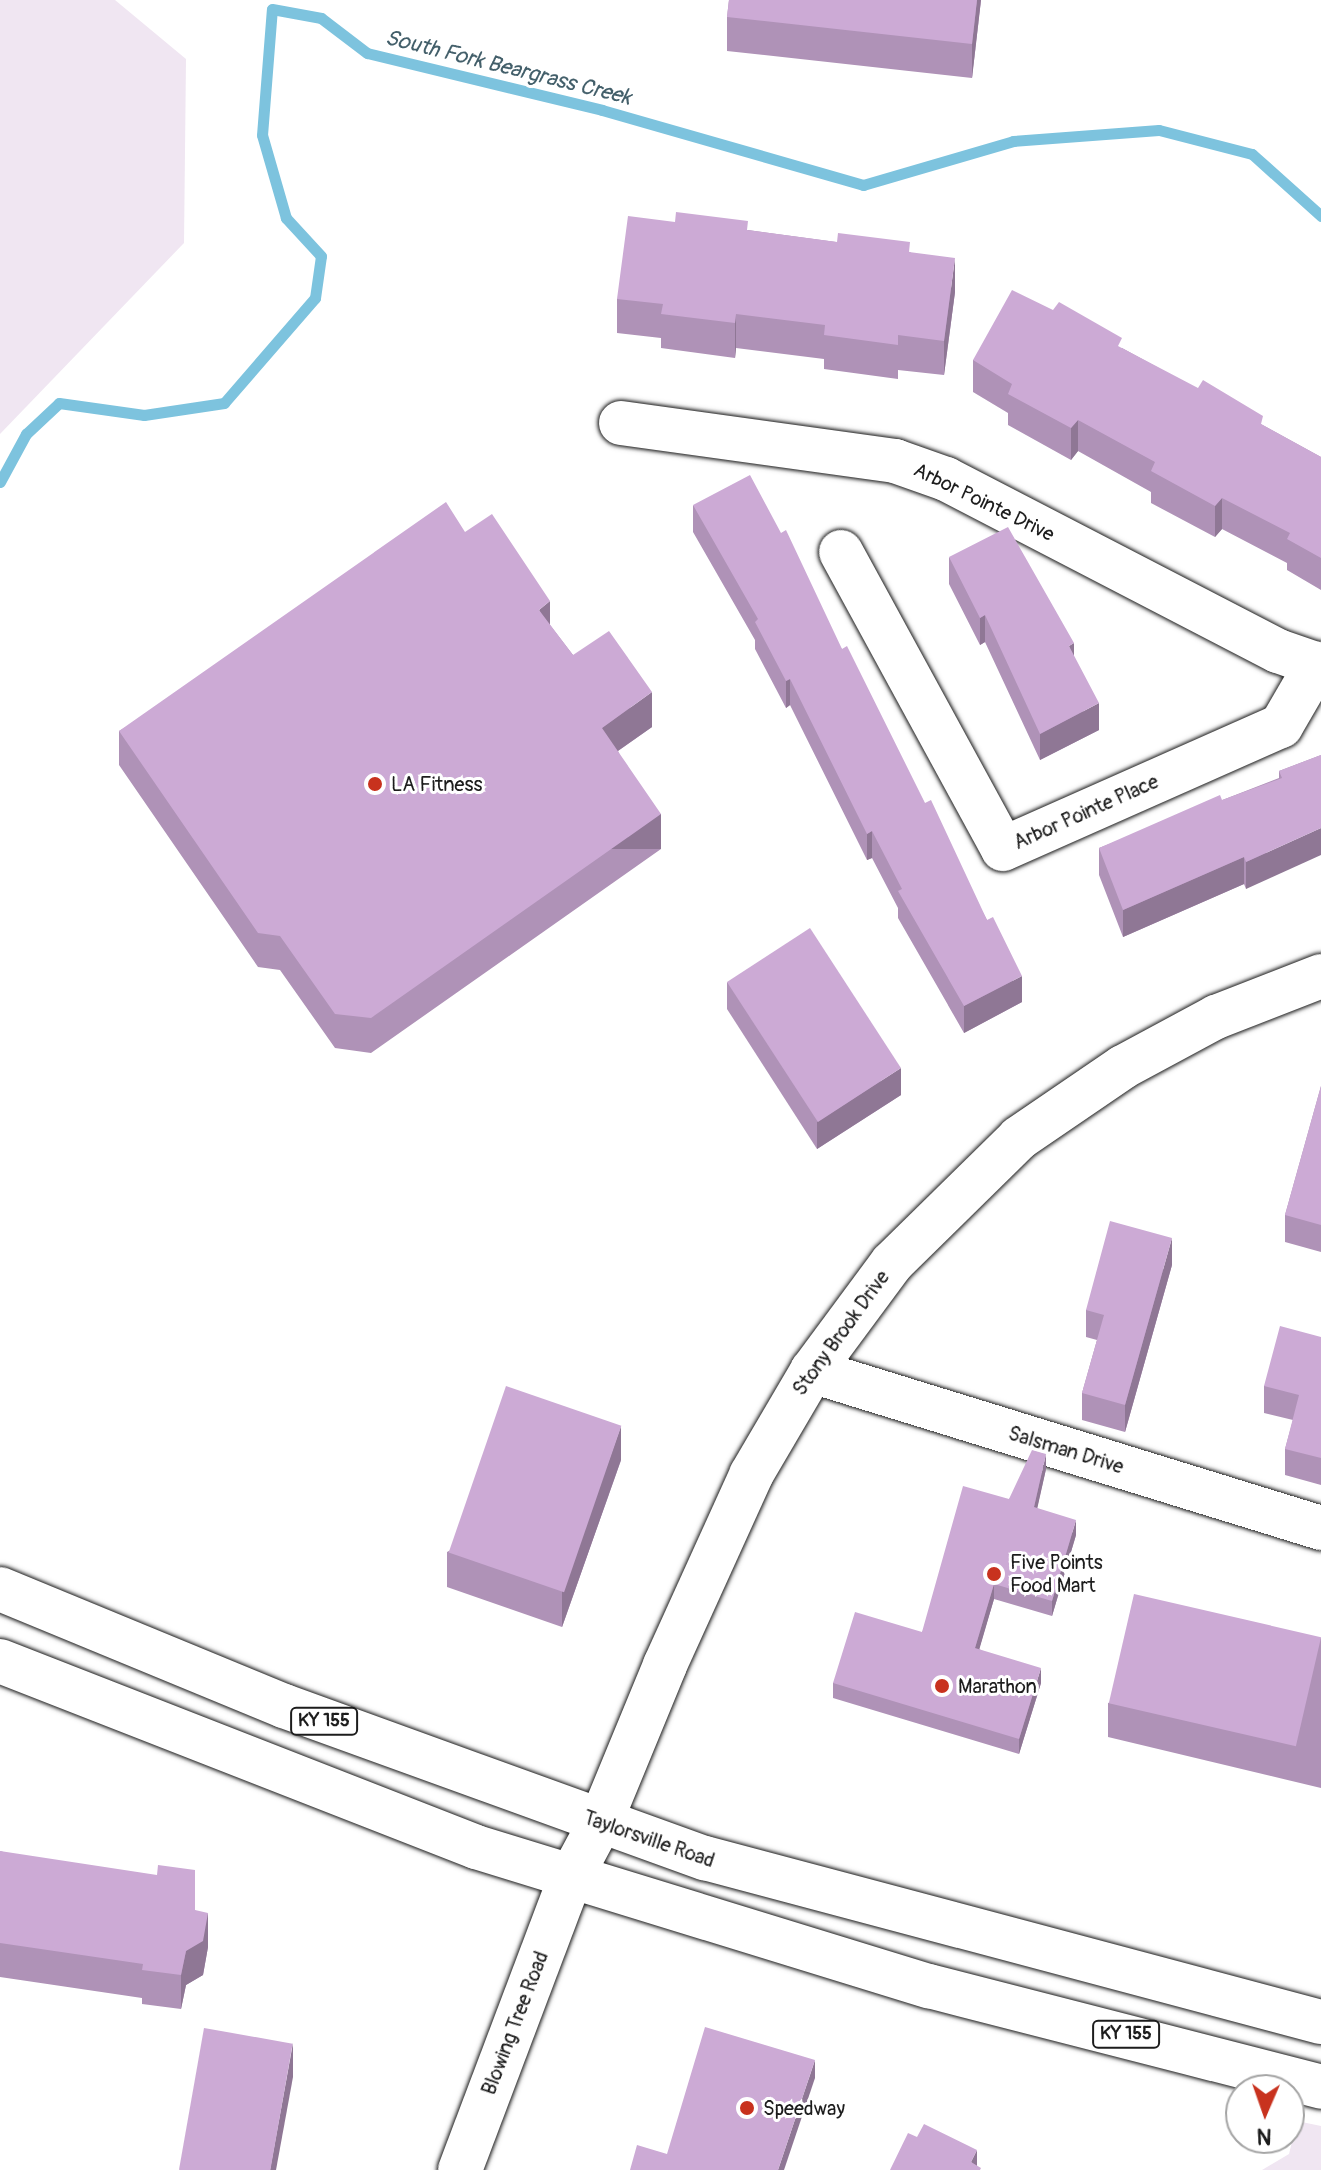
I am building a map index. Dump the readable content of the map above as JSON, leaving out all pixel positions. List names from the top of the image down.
{
  "streets": {
    "street": [
      "Arbor Pointe Drive",
      "Arbor Pointe Place",
      "Stony Brook Drive",
      "Salsman Drive",
      "KY 155",
      "Taylorsville Road",
      "Blowing Tree Road"
    ]
  },
  "crossings": [
    ["Arbor Pointe Drive", "Arbor Pointe Place"],
    ["Stony Brook Drive", "Salsman Drive"],
    ["Stony Brook Drive", "KY 155"],
    ["Stony Brook Drive", "Taylorsville Road"],
    ["Stony Brook Drive", "Blowing Tree Road"],
    ["KY 155", "Blowing Tree Road"]
  ],
  "water": ["South Fork Beargrass Creek"],
  "places": [
    "LA Fitness",
    "Five Points Food Mart",
    "Marathon",
    "Speedway"
  ],
  "north": "bottom"
}
